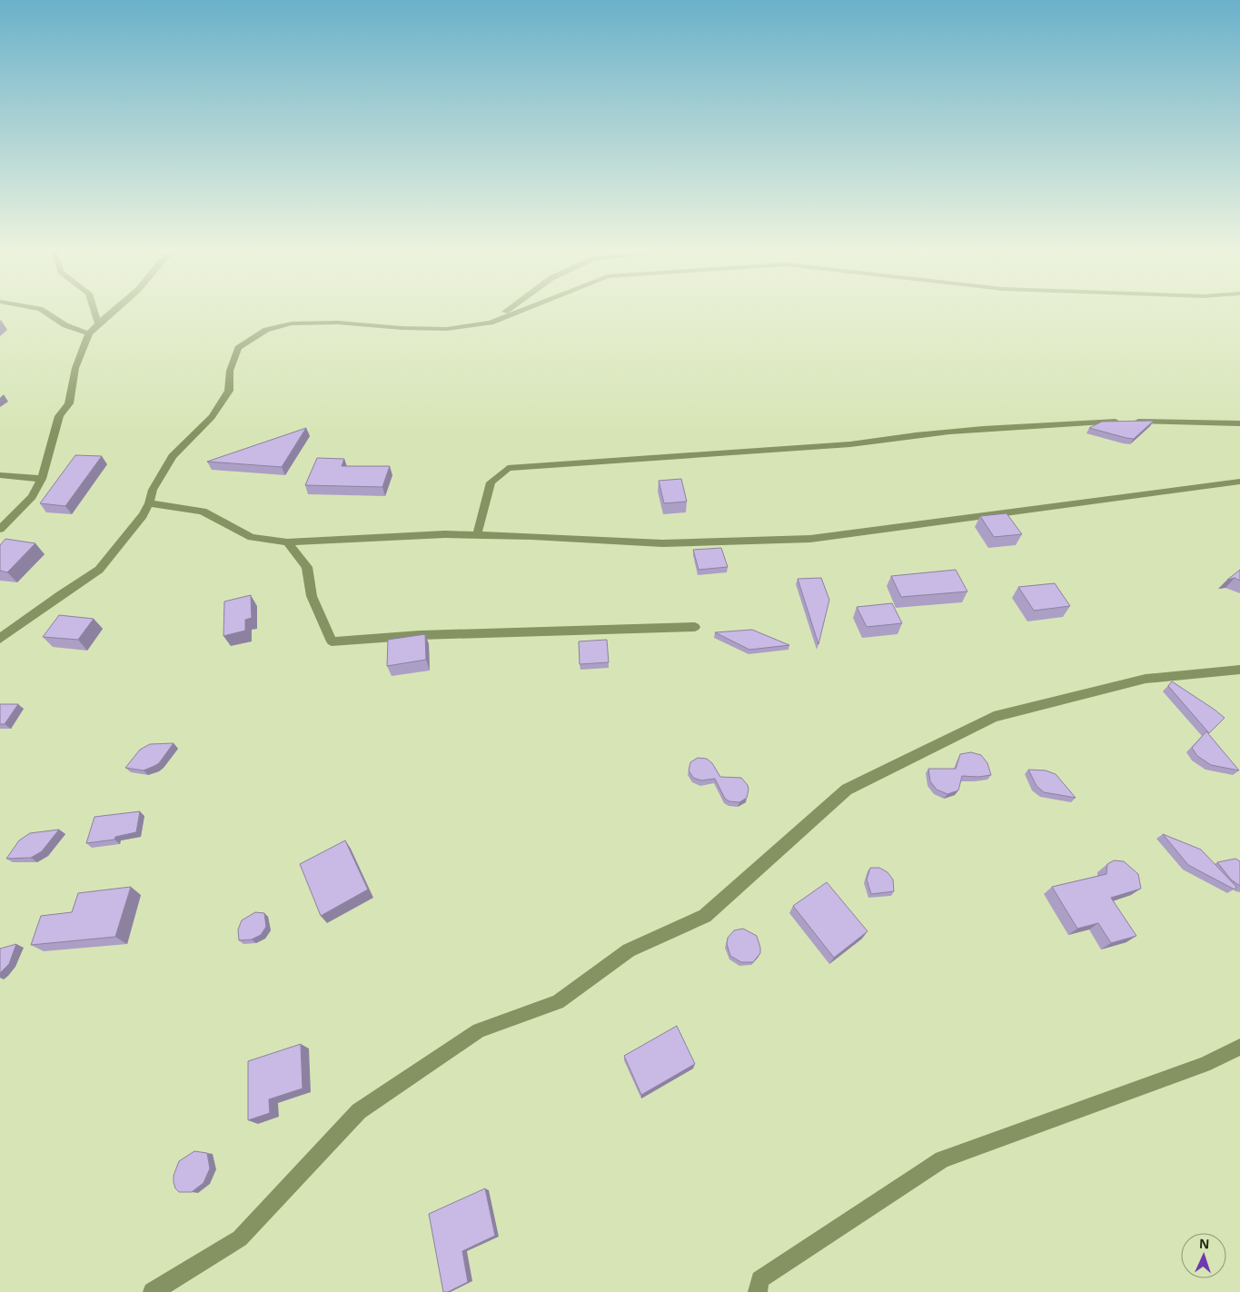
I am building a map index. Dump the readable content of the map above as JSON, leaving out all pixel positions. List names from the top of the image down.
{
  "north": "top"
}
